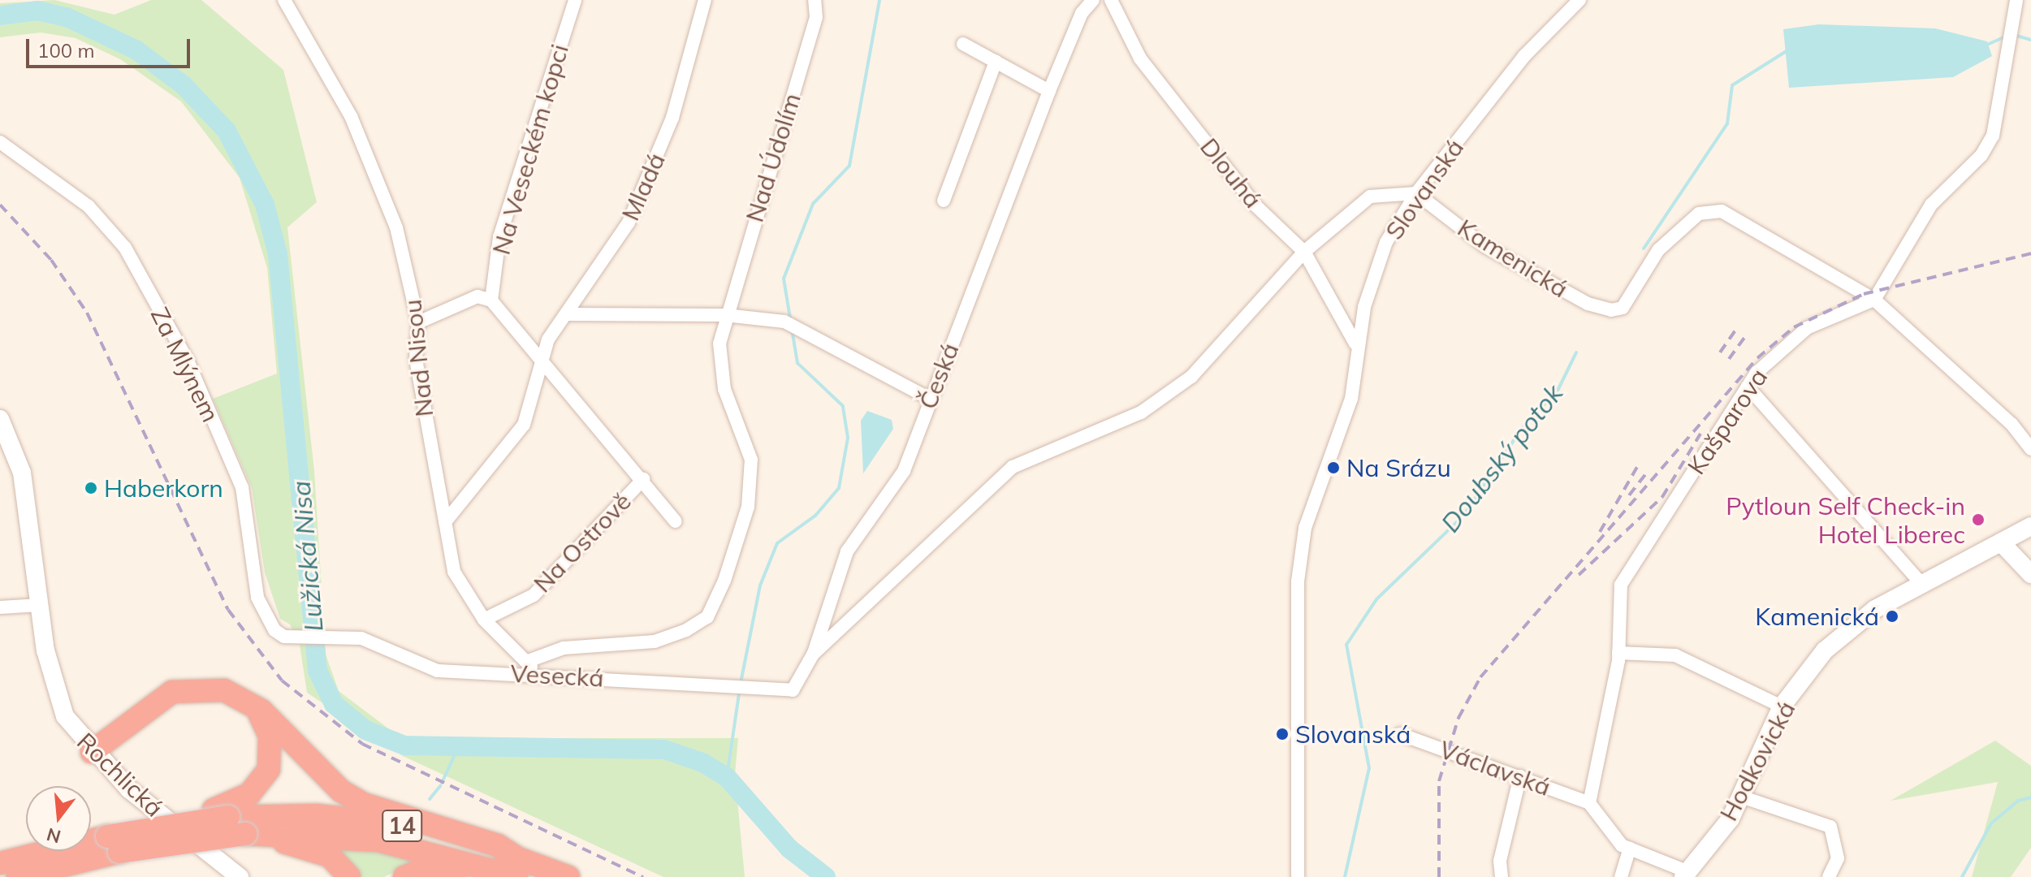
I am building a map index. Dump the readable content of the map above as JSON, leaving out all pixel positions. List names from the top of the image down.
{
  "streets": {
    "highway": ["14"],
    "street": [
      "Na Veseckém kopci",
      "Nad Údolím",
      "Dlouhá",
      "Mladá",
      "Slovanská",
      "Kamenická",
      "Nad Nisou",
      "Za Mlýnem",
      "Česká",
      "Kašparova",
      "Na Ostrově",
      "Vesecká",
      "Hodkovická",
      "Václavská",
      "Rochlická"
    ]
  },
  "crossings": [
    ["Na Veseckém kopci", "Na Ostrově"],
    ["Nad Údolím", "Nad Nisou"],
    ["Nad Údolím", "Vesecká"],
    ["Dlouhá", "Slovanská"],
    ["Mladá", "Na Ostrově"],
    ["Slovanská", "Kamenická"],
    ["Kamenická", "Kašparova"],
    ["Nad Nisou", "Na Ostrově"],
    ["Nad Nisou", "Vesecká"],
    ["Za Mlýnem", "Vesecká"],
    ["Česká", "Vesecká"],
    ["Kašparova", "Václavská"]
  ],
  "water": ["Doubský potok", "Lužická Nisa"],
  "places": [
    "Na Srázu",
    "Haberkorn",
    "Pytloun Self Check-in Hotel Liberec",
    "Kamenická",
    "Slovanská"
  ],
  "scale_bar": "100 m",
  "north": "bottom"
}
